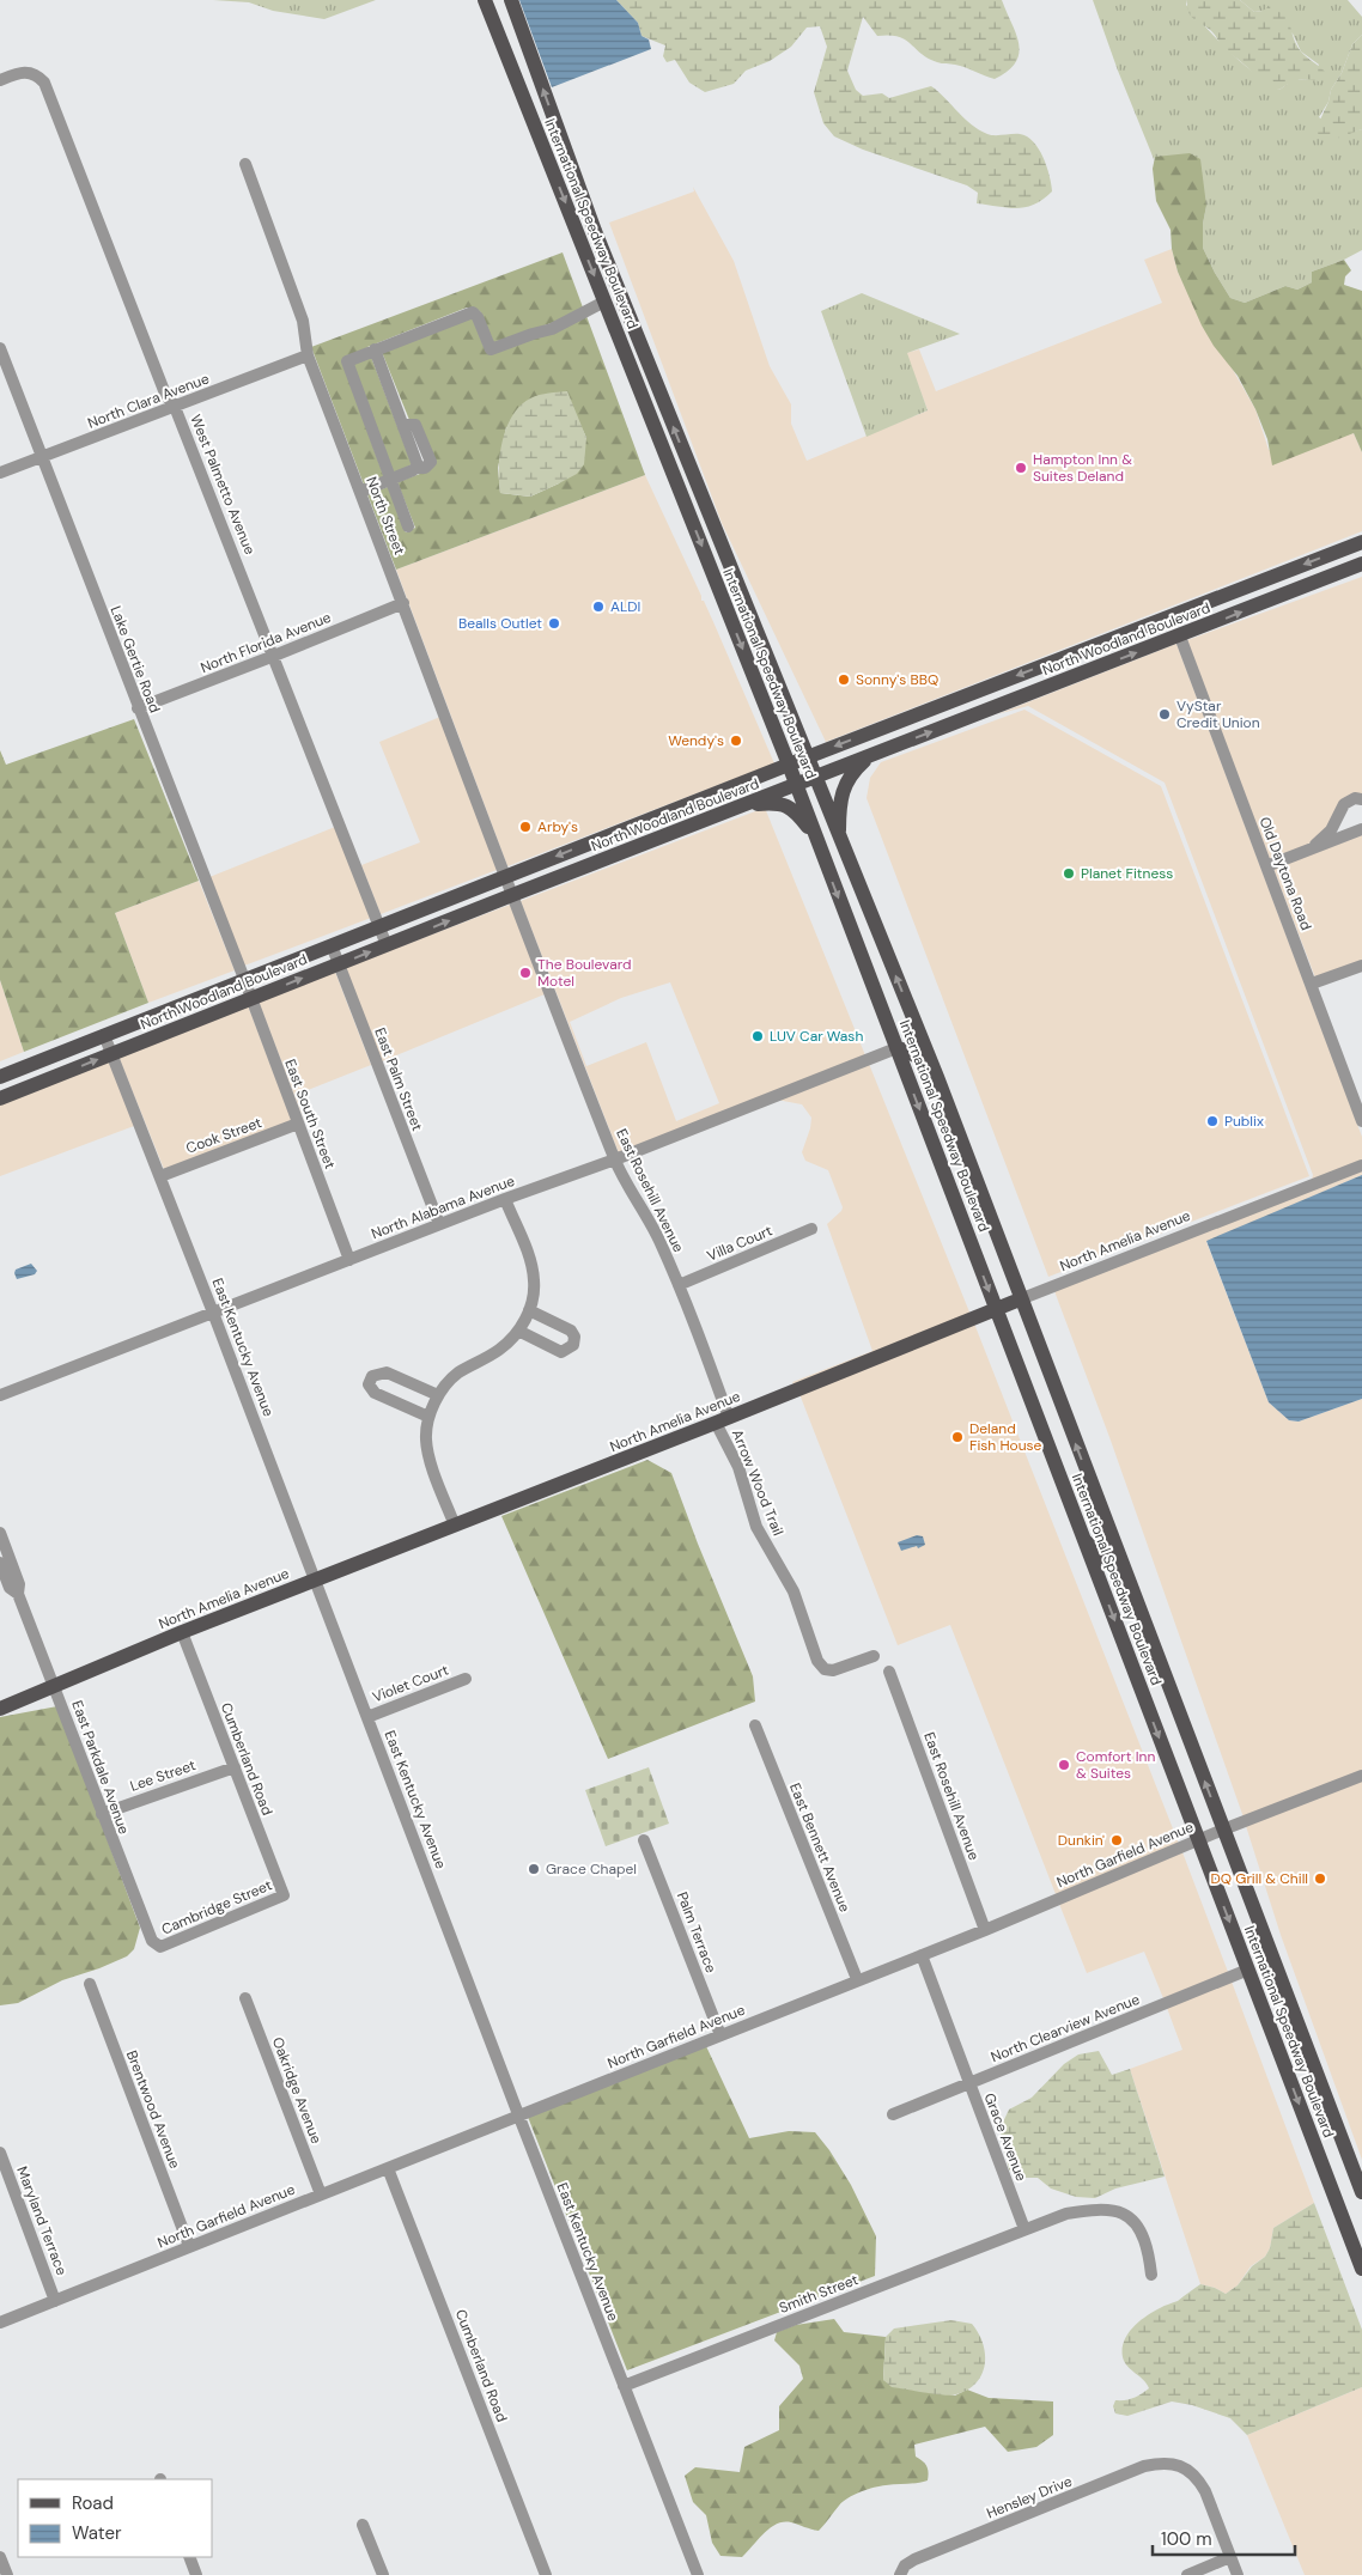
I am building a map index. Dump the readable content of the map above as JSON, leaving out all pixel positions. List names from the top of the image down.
{
  "streets": {
    "main road": ["International Speedway Boulevard", "North Woodland Boulevard", "North Amelia Avenue"],
    "street": [
      "North Clara Avenue",
      "West Palmetto Avenue",
      "North Street",
      "North Florida Avenue",
      "Lake Gertie Road",
      "Old Daytona Road",
      "East Palm Street",
      "East South Street",
      "Cook Street",
      "East Rosehill Avenue",
      "North Alabama Avenue",
      "Villa Court",
      "East Kentucky Avenue",
      "Arrow Wood Trail",
      "Violet Court",
      "Cumberland Road",
      "East Parkdale Avenue",
      "Lee Street",
      "East Bennett Avenue",
      "North Garfield Avenue",
      "Cambridge Street",
      "Palm Terrace",
      "North Clearview Avenue",
      "Oakridge Avenue",
      "Brentwood Avenue",
      "Grace Avenue",
      "Maryland Terrace",
      "Smith Street",
      "Hensley Drive"
    ]
  },
  "crossings": [
    ["International Speedway Boulevard", "North Woodland Boulevard"],
    ["International Speedway Boulevard", "North Alabama Avenue"],
    ["International Speedway Boulevard", "North Amelia Avenue"],
    ["International Speedway Boulevard", "North Garfield Avenue"],
    ["International Speedway Boulevard", "North Clearview Avenue"],
    ["North Clara Avenue", "West Palmetto Avenue"],
    ["North Clara Avenue", "North Street"],
    ["North Clara Avenue", "Lake Gertie Road"],
    ["West Palmetto Avenue", "North Woodland Boulevard"],
    ["West Palmetto Avenue", "North Florida Avenue"],
    ["North Street", "North Woodland Boulevard"],
    ["North Street", "North Florida Avenue"],
    ["North Street", "East Rosehill Avenue"],
    ["North Woodland Boulevard", "Lake Gertie Road"],
    ["North Woodland Boulevard", "Old Daytona Road"],
    ["North Woodland Boulevard", "East Palm Street"],
    ["North Woodland Boulevard", "East South Street"],
    ["North Woodland Boulevard", "East Rosehill Avenue"],
    ["North Woodland Boulevard", "East Kentucky Avenue"],
    ["North Florida Avenue", "Lake Gertie Road"],
    ["Lake Gertie Road", "East South Street"],
    ["East Palm Street", "North Alabama Avenue"],
    ["East South Street", "Cook Street"],
    ["East South Street", "North Alabama Avenue"],
    ["Cook Street", "East Kentucky Avenue"],
    ["East Rosehill Avenue", "North Alabama Avenue"],
    ["East Rosehill Avenue", "North Amelia Avenue"],
    ["East Rosehill Avenue", "Villa Court"],
    ["East Rosehill Avenue", "Arrow Wood Trail"],
    ["East Rosehill Avenue", "North Garfield Avenue"],
    ["North Alabama Avenue", "East Kentucky Avenue"],
    ["North Amelia Avenue", "East Kentucky Avenue"],
    ["North Amelia Avenue", "Arrow Wood Trail"],
    ["North Amelia Avenue", "Cumberland Road"],
    ["North Amelia Avenue", "East Parkdale Avenue"],
    ["East Kentucky Avenue", "Violet Court"],
    ["East Kentucky Avenue", "North Garfield Avenue"],
    ["East Kentucky Avenue", "Smith Street"],
    ["Cumberland Road", "Lee Street"],
    ["Cumberland Road", "North Garfield Avenue"],
    ["Cumberland Road", "Cambridge Street"],
    ["East Parkdale Avenue", "Lee Street"],
    ["East Parkdale Avenue", "Cambridge Street"],
    ["East Bennett Avenue", "North Garfield Avenue"],
    ["North Garfield Avenue", "Palm Terrace"],
    ["North Garfield Avenue", "Oakridge Avenue"],
    ["North Garfield Avenue", "Brentwood Avenue"],
    ["North Garfield Avenue", "Grace Avenue"],
    ["North Garfield Avenue", "Maryland Terrace"],
    ["North Clearview Avenue", "Grace Avenue"],
    ["Grace Avenue", "Smith Street"]
  ],
  "places": [
    "Hampton Inn & Suites Deland",
    "ALDI",
    "Bealls Outlet",
    "Sonny's BBQ",
    "VyStar Credit Union",
    "Wendy's",
    "Arby's",
    "Planet Fitness",
    "The Boulevard Motel",
    "LUV Car Wash",
    "Publix",
    "Deland Fish House",
    "Comfort Inn & Suites",
    "Dunkin'",
    "Grace Chapel",
    "DQ Grill & Chill"
  ],
  "legend": ["Road", "Water"],
  "scale_bar": "100 m"
}
